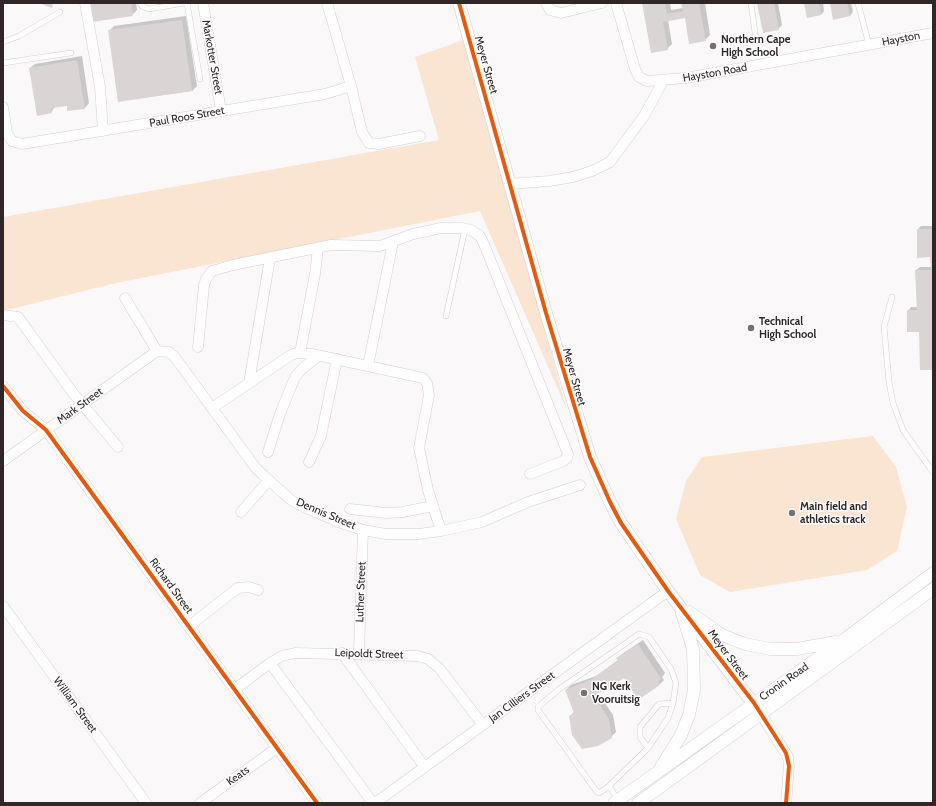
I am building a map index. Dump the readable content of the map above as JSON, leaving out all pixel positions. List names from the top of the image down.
{
  "streets": {
    "street": [
      "Hayston",
      "Markotter Street",
      "Meyer Street",
      "Hayston Road",
      "Paul Roos Street",
      "Mark Street",
      "Dennis Street",
      "Richard Street",
      "Luther Street",
      "Leipoldt Street",
      "Cronin Road",
      "Jan Cilliers Street",
      "William Street",
      "Keats"
    ]
  },
  "crossings": [
    ["Hayston", "Hayston Road"],
    ["Markotter Street", "Paul Roos Street"],
    ["Meyer Street", "Cronin Road"],
    ["Meyer Street", "Jan Cilliers Street"],
    ["Mark Street", "Dennis Street"],
    ["Mark Street", "Richard Street"],
    ["Dennis Street", "Luther Street"],
    ["Richard Street", "Leipoldt Street"],
    ["Richard Street", "Keats"],
    ["Luther Street", "Leipoldt Street"],
    ["Leipoldt Street", "Jan Cilliers Street"]
  ],
  "places": [
    "Northern Cape High School",
    "Technical High School",
    "Main field and athletics track",
    "NG Kerk Vooruitsig"
  ]
}
